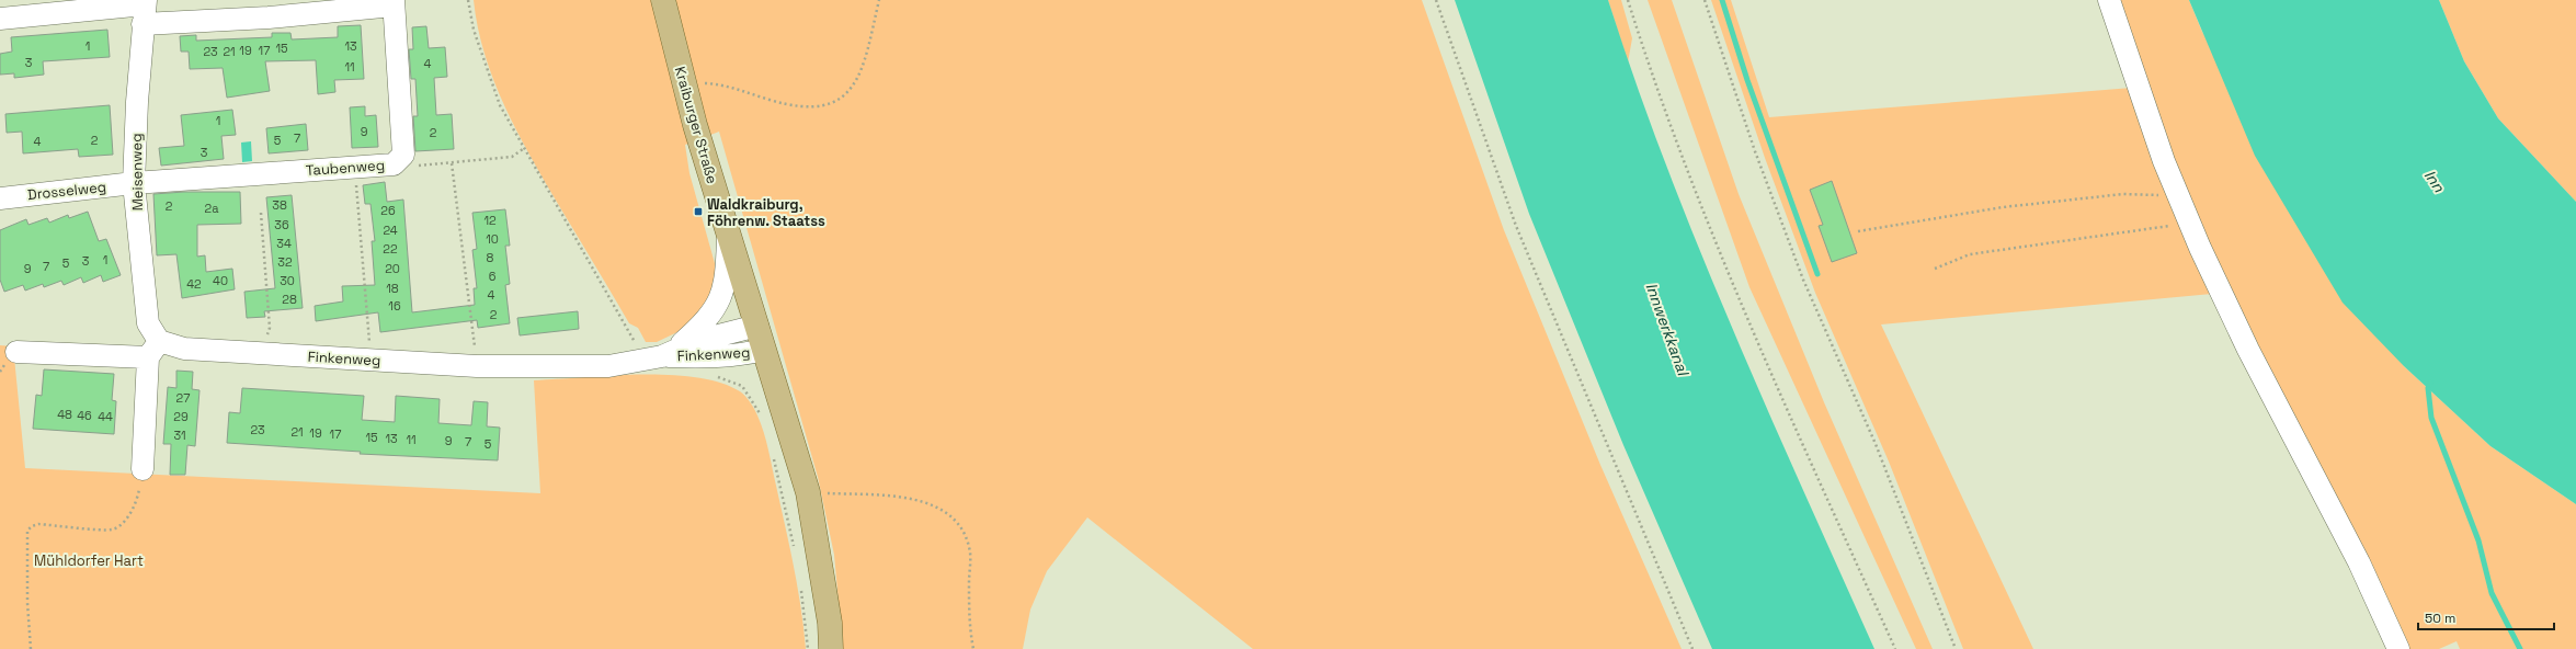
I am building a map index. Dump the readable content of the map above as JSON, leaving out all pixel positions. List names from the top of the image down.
{
  "streets": {
    "main road": ["Kraiburger Straße"],
    "street": [
      "Taubenweg",
      "Meisenweg",
      "Drosselweg",
      "Finkenweg"
    ]
  },
  "crossings": [
    ["Kraiburger Straße", "Finkenweg"],
    ["Taubenweg", "Meisenweg"],
    ["Taubenweg", "Drosselweg"],
    ["Meisenweg", "Drosselweg"],
    ["Meisenweg", "Finkenweg"]
  ],
  "water": ["Inn", "Innwerkkanal"],
  "parks": ["Mühldorfer Hart"],
  "places": {
    "transit": ["Waldkraiburg, Föhrenw. Staatss"]
  },
  "house_numbers": [
    "1",
    "13",
    "15",
    "19",
    "17",
    "23",
    "21",
    "3",
    "4",
    "11",
    "1",
    "9",
    "2",
    "7",
    "2",
    "5",
    "4",
    "3",
    "38",
    "2",
    "2a",
    "26",
    "12",
    "36",
    "24",
    "10",
    "34",
    "22",
    "8",
    "1",
    "3",
    "32",
    "5",
    "7",
    "9",
    "20",
    "6",
    "40",
    "30",
    "42",
    "18",
    "4",
    "28",
    "16",
    "2",
    "27",
    "48",
    "46",
    "44",
    "29",
    "23",
    "21",
    "19",
    "17",
    "31",
    "15",
    "13",
    "11",
    "9",
    "7",
    "5"
  ],
  "scale_bar": "50 m"
}
